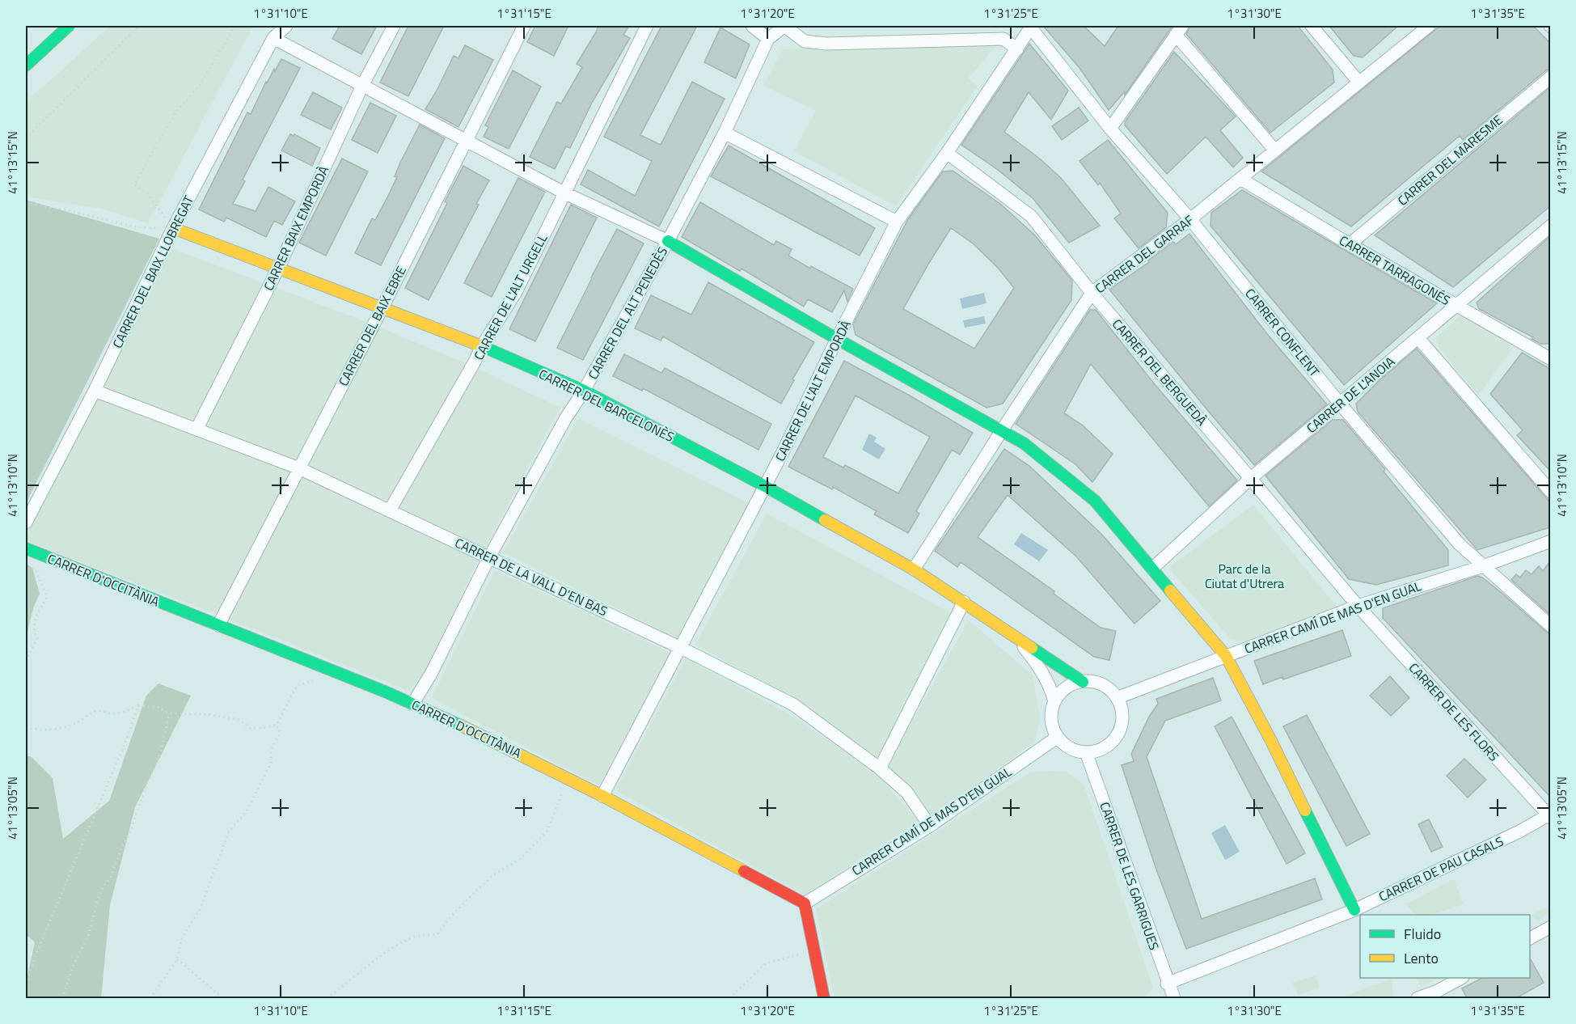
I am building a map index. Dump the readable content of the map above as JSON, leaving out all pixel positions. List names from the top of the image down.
{
  "streets": {
    "main road": ["CARRER DEL BARCELONÈS", "CARRER D'OCCITÀNIA"],
    "street": [
      "CARRER DEL MARESME",
      "CARRER BAIX EMPORDÀ",
      "CARRER DEL GARRAF",
      "CARRER TARRAGONÉS",
      "CARRER DEL BAIX LLOBREGAT",
      "CARRER DE L'ALT URGELL",
      "CARRER DEL ALT PENEDÈS",
      "CARRER DEL BAIX EBRE",
      "CARRER CONFLENT",
      "CARRER DEL BERGUEDÀ",
      "CARRER DE L'ALT EMPORDÀ",
      "CARRER DE L'ANOIA",
      "CARRER DE LA VALL D'EN BAS",
      "CARRER CAMÍ DE MAS D'EN GUAL",
      "CARRER DE LES FLORS",
      "CARRER DE PAU CASALS",
      "CARRER DE LES GARRIGUES"
    ]
  },
  "crossings": [
    ["CARRER DEL MARESME", "CARRER TARRAGONÉS"],
    ["CARRER BAIX EMPORDÀ", "CARRER DEL BARCELONÈS"],
    ["CARRER BAIX EMPORDÀ", "CARRER DE LA VALL D'EN BAS"],
    ["CARRER DEL GARRAF", "CARRER TARRAGONÉS"],
    ["CARRER DEL GARRAF", "CARRER CONFLENT"],
    ["CARRER DEL GARRAF", "CARRER DEL BERGUEDÀ"],
    ["CARRER DEL GARRAF", "CARRER DEL BARCELONÈS"],
    ["CARRER TARRAGONÉS", "CARRER DE L'ANOIA"],
    ["CARRER DEL BAIX LLOBREGAT", "CARRER DEL BARCELONÈS"],
    ["CARRER DEL BAIX LLOBREGAT", "CARRER DE LA VALL D'EN BAS"],
    ["CARRER DE L'ALT URGELL", "CARRER DEL BARCELONÈS"],
    ["CARRER DE L'ALT URGELL", "CARRER DE LA VALL D'EN BAS"],
    ["CARRER DEL ALT PENEDÈS", "CARRER DEL BARCELONÈS"],
    ["CARRER DEL ALT PENEDÈS", "CARRER DE LA VALL D'EN BAS"],
    ["CARRER DEL ALT PENEDÈS", "CARRER D'OCCITÀNIA"],
    ["CARRER DEL BAIX EBRE", "CARRER DEL BARCELONÈS"],
    ["CARRER DEL BAIX EBRE", "CARRER DE LA VALL D'EN BAS"],
    ["CARRER DEL BAIX EBRE", "CARRER D'OCCITÀNIA"],
    ["CARRER CONFLENT", "CARRER DE L'ALT EMPORDÀ"],
    ["CARRER CONFLENT", "CARRER DE L'ANOIA"],
    ["CARRER CONFLENT", "CARRER CAMÍ DE MAS D'EN GUAL"],
    ["CARRER DEL BERGUEDÀ", "CARRER DE L'ALT EMPORDÀ"],
    ["CARRER DEL BERGUEDÀ", "CARRER DE L'ANOIA"],
    ["CARRER DEL BERGUEDÀ", "CARRER CAMÍ DE MAS D'EN GUAL"],
    ["CARRER DEL BERGUEDÀ", "CARRER DE LES FLORS"],
    ["CARRER DE L'ALT EMPORDÀ", "CARRER DEL BARCELONÈS"],
    ["CARRER DE L'ALT EMPORDÀ", "CARRER DE LA VALL D'EN BAS"],
    ["CARRER DE L'ALT EMPORDÀ", "CARRER D'OCCITÀNIA"],
    ["CARRER DEL BARCELONÈS", "CARRER CAMÍ DE MAS D'EN GUAL"],
    ["CARRER DEL BARCELONÈS", "CARRER DE LES GARRIGUES"],
    ["CARRER DE LA VALL D'EN BAS", "CARRER CAMÍ DE MAS D'EN GUAL"],
    ["CARRER D'OCCITÀNIA", "CARRER CAMÍ DE MAS D'EN GUAL"],
    ["CARRER CAMÍ DE MAS D'EN GUAL", "CARRER DE LES FLORS"],
    ["CARRER CAMÍ DE MAS D'EN GUAL", "CARRER DE LES GARRIGUES"],
    ["CARRER DE LES FLORS", "CARRER DE PAU CASALS"],
    ["CARRER DE PAU CASALS", "CARRER DE LES GARRIGUES"]
  ],
  "parks": ["Parc de la Ciutat d'Utrera"],
  "legend": ["Fluido", "Lento"],
  "coordinates": [
    "1°31'10\"E",
    "1°31'15\"E",
    "1°31'20\"E",
    "1°31'25\"E",
    "1°31'30\"E",
    "1°31'35\"E",
    "41°13'15\"N",
    "41°13'10\"N",
    "41°13'05\"N"
  ]
}
